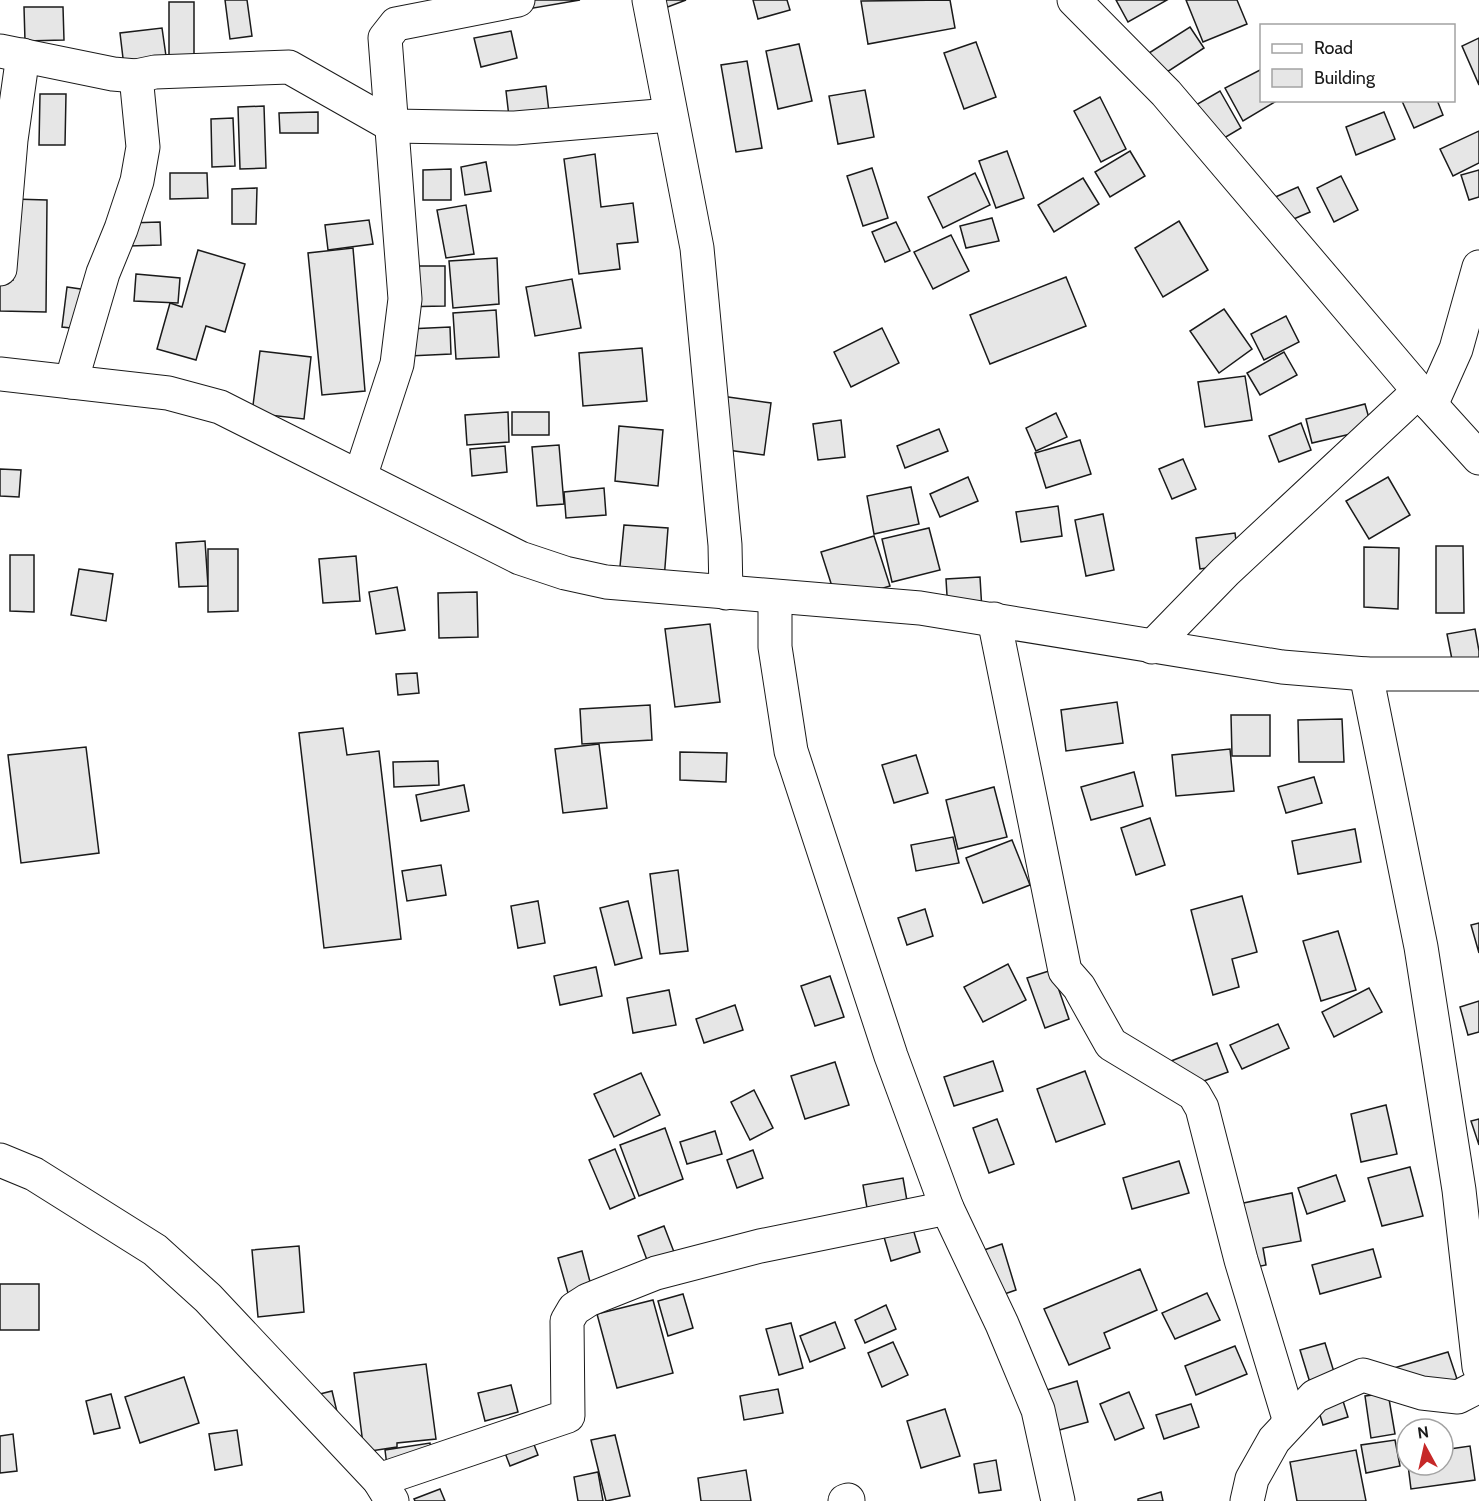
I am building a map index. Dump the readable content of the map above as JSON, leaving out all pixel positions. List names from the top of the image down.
{
  "legend": ["Road", "Building"],
  "north": "top"
}
